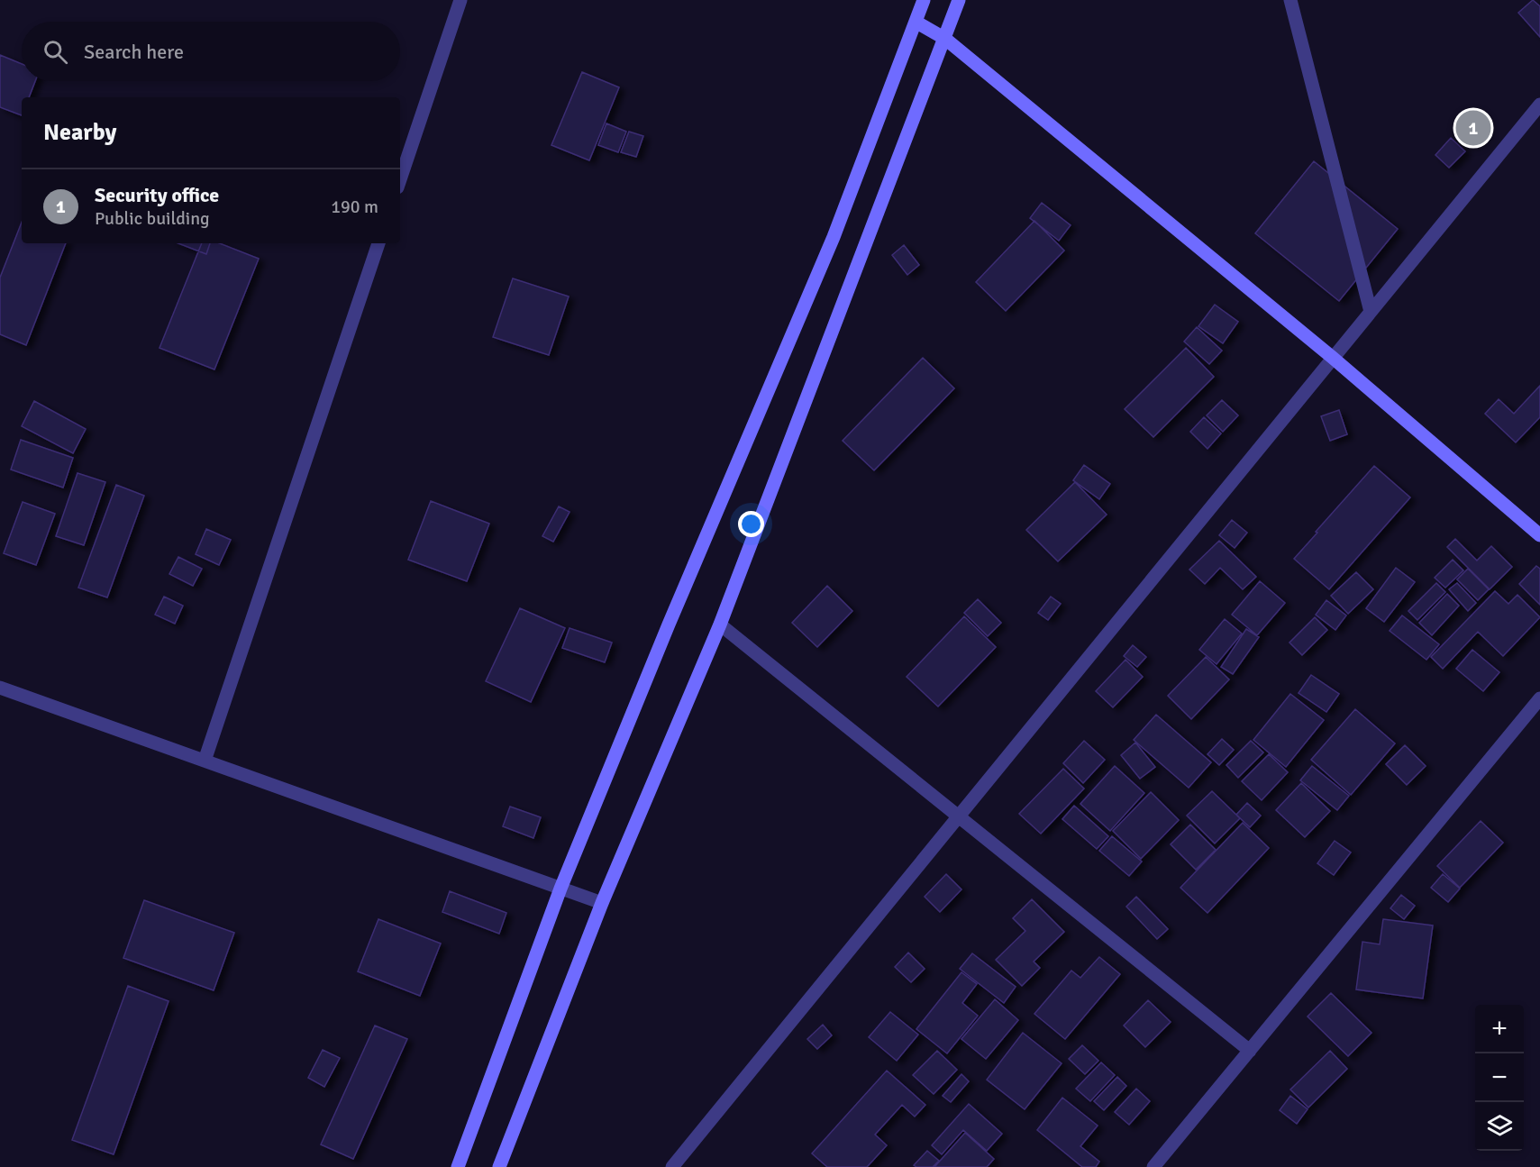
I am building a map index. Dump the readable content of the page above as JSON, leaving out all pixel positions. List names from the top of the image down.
{
  "page": {
    "search": "Search here",
    "heading": "Nearby",
    "pins": "1",
    "list": [
      {
        "mark": "1",
        "name": "Security office",
        "note": "Public building",
        "value": "190 m"
      }
    ],
    "map_buttons": ["+", "−"]
  }
}
